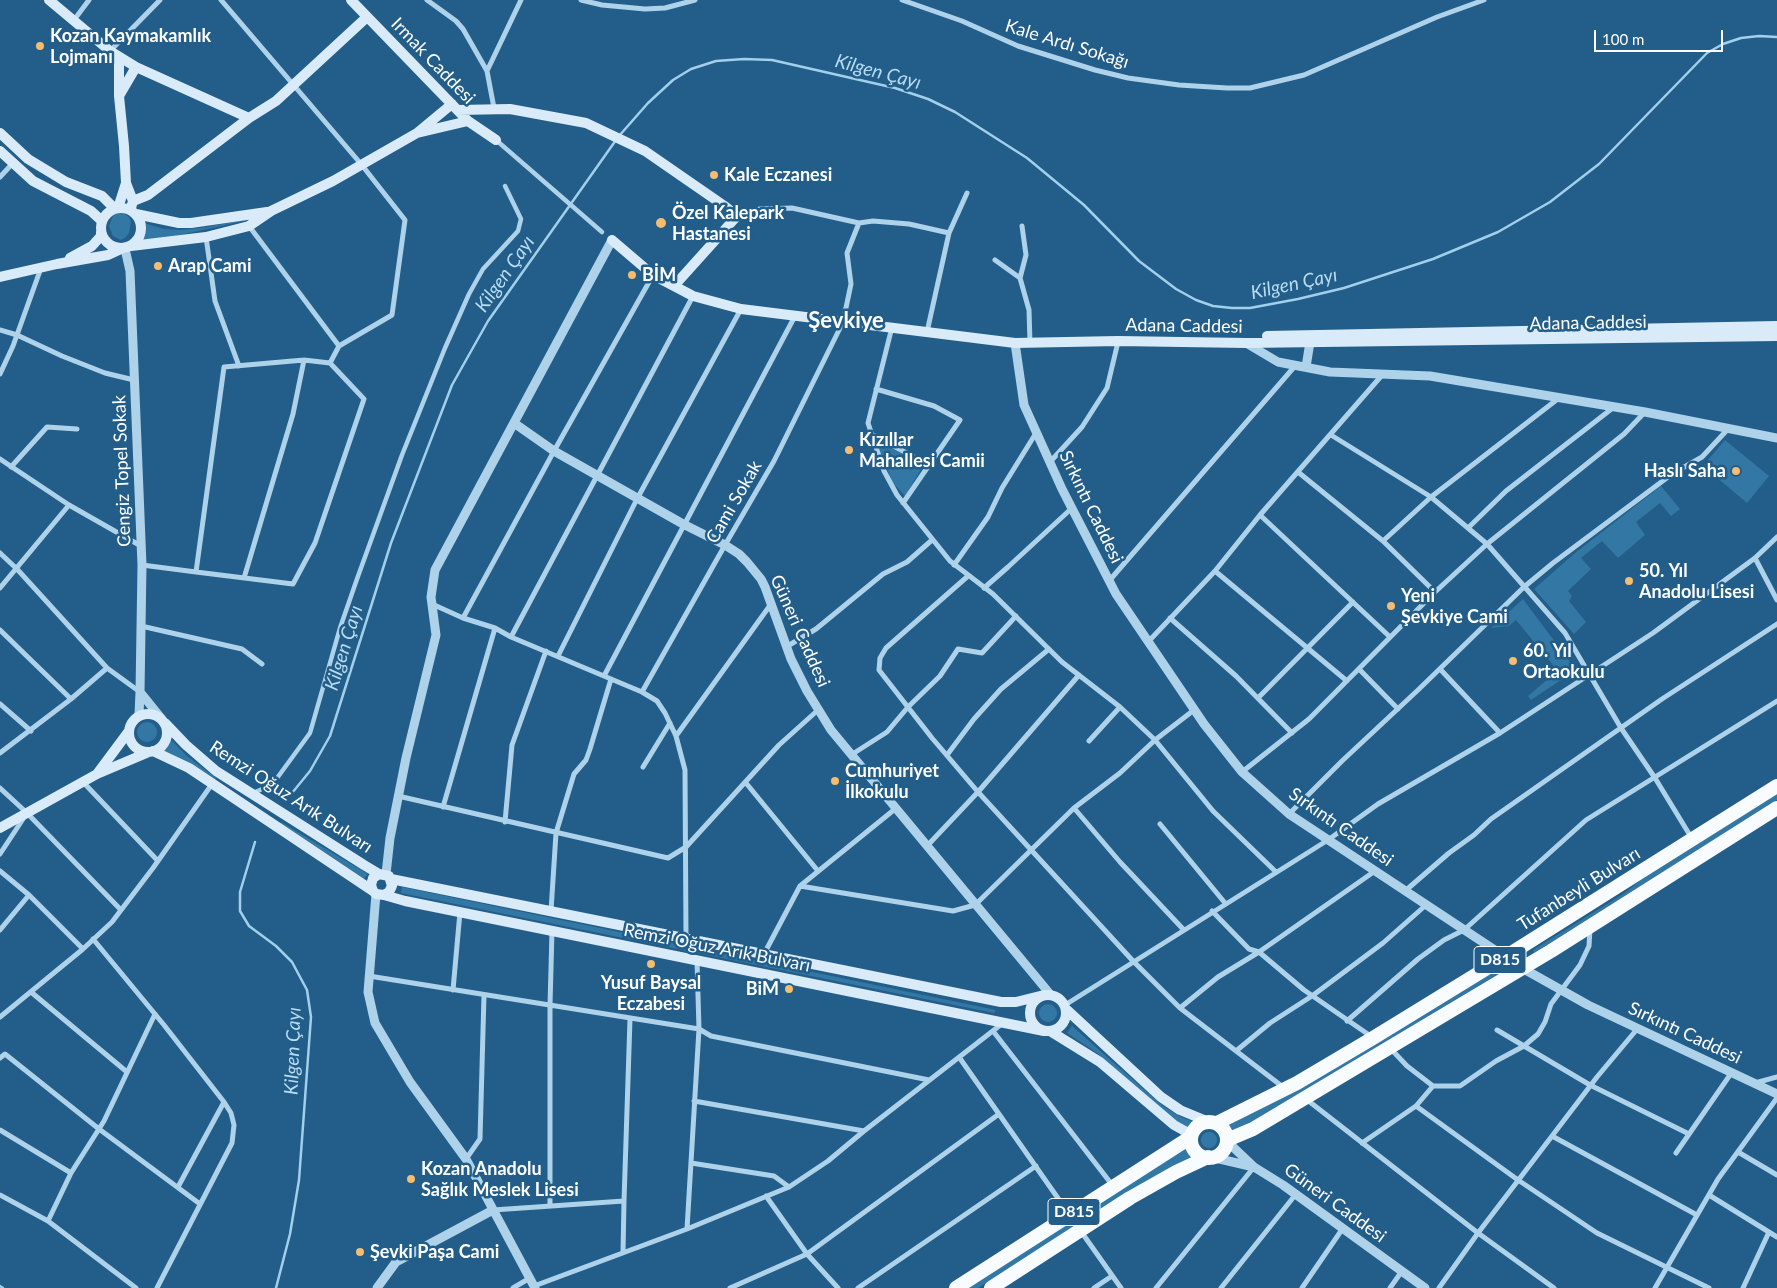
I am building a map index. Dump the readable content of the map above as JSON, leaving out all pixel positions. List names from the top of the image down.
{
  "streets": {
    "highway": ["Tufanbeyli Bulvarı", "D815"],
    "main road": [
      "Irmak Caddesi",
      "Adana Caddesi",
      "Güneri Caddesi",
      "Remzi Oğuz Arık Bulvarı"
    ],
    "street": [
      "Kale Ardı Sokağı",
      "Cengiz Topel Sokak",
      "Cami Sokak",
      "Sırkıntı Caddesi"
    ]
  },
  "crossings": [
    ["Adana Caddesi", "Cami Sokak"],
    ["Adana Caddesi", "Sırkıntı Caddesi"],
    ["Cengiz Topel Sokak", "Remzi Oğuz Arık Bulvarı"],
    ["Cami Sokak", "Güneri Caddesi"],
    ["Sırkıntı Caddesi", "Tufanbeyli Bulvarı"],
    ["Sırkıntı Caddesi", "D815"],
    ["Güneri Caddesi", "Remzi Oğuz Arık Bulvarı"],
    ["Güneri Caddesi", "Tufanbeyli Bulvarı"],
    ["Güneri Caddesi", "D815"],
    ["Tufanbeyli Bulvarı", "D815"]
  ],
  "districts": ["Şevkiye"],
  "water": ["Kilgen Çayı"],
  "places": [
    "Kozan Kaymakamlık Lojmanı",
    "Kale Eczanesi",
    "Özel Kalepark Hastanesi",
    "Arap Cami",
    "BİM",
    "Kızıllar Mahallesi Camii",
    "Haslı Saha",
    "50. Yıl Anadolu Lisesi",
    "Yeni Şevkiye Cami",
    "60. Yıl Ortaokulu",
    "Cumhuriyet İlkokulu",
    "Yusuf Baysal Eczabesi",
    "BiM",
    "Kozan Anadolu Sağlık Meslek Lisesi",
    "Şevki Paşa Cami"
  ],
  "scale_bar": "100 m"
}
